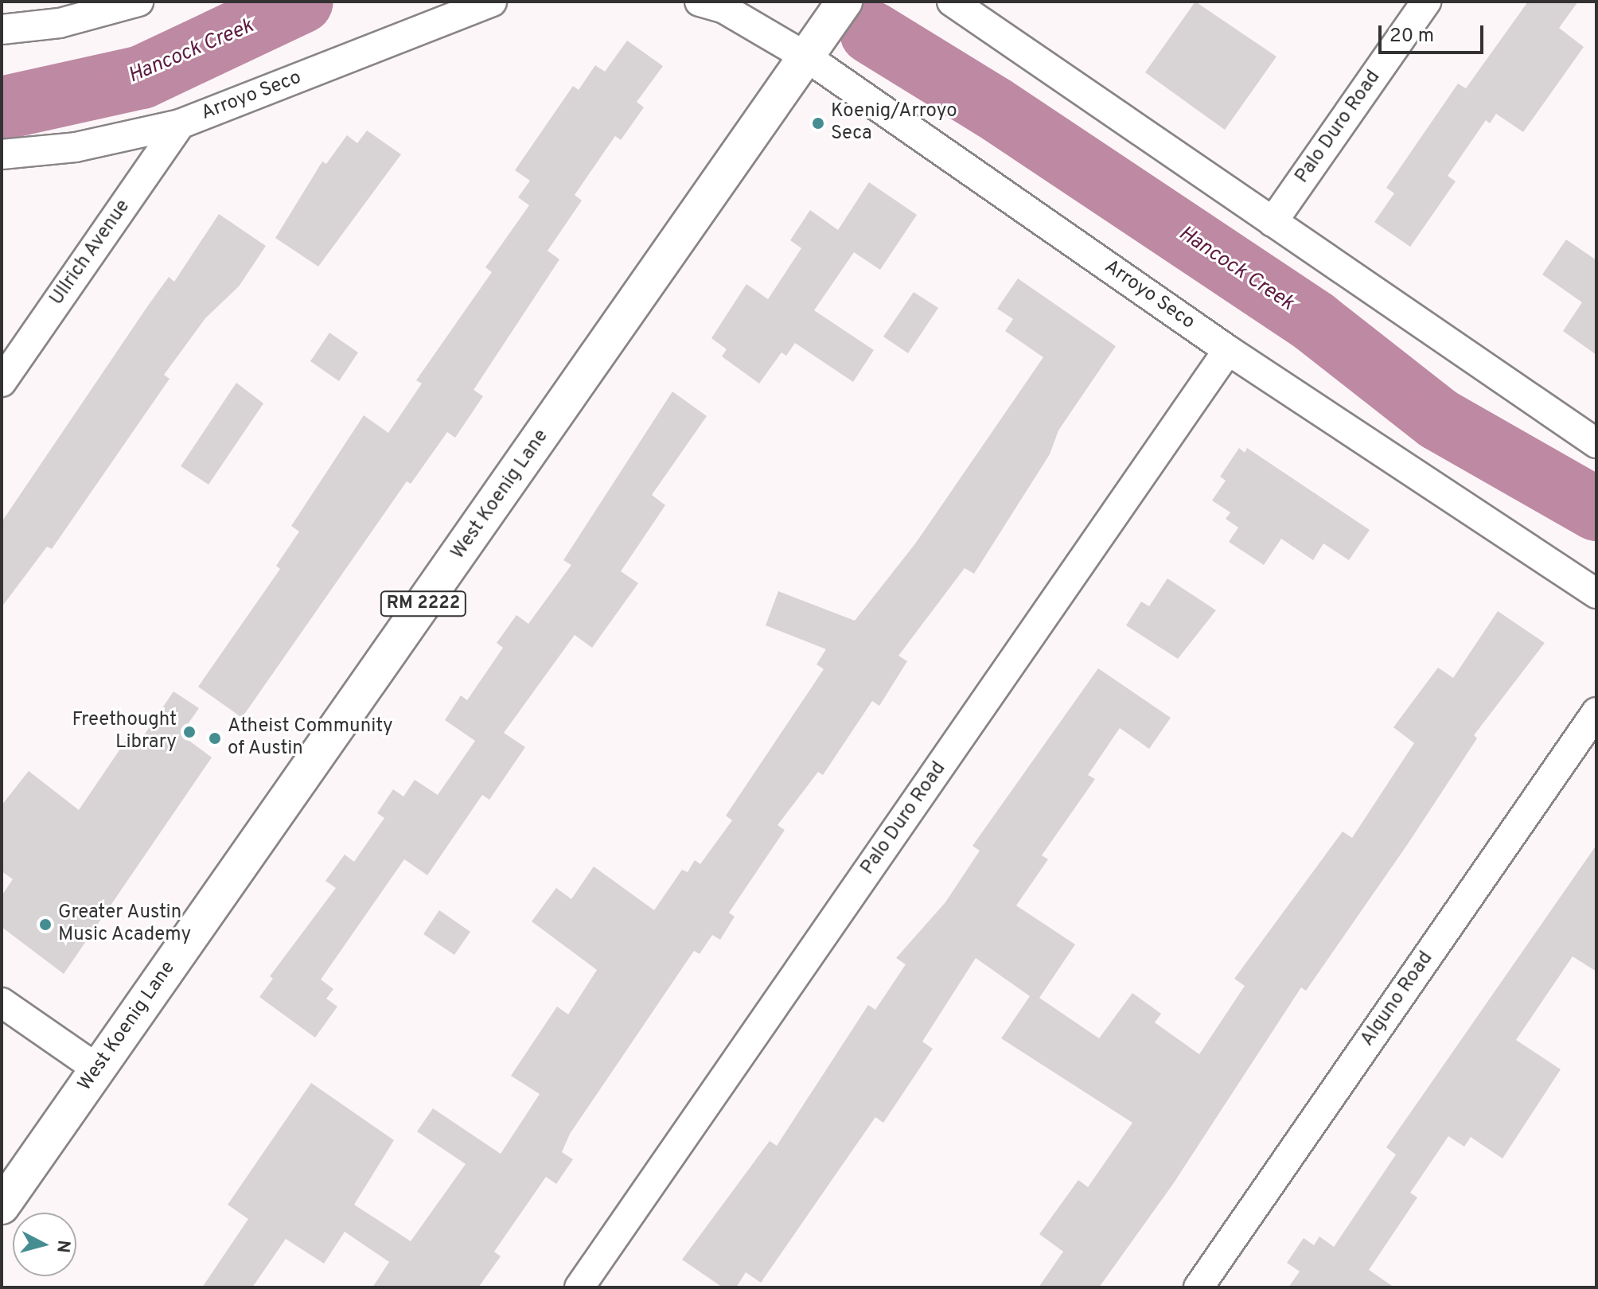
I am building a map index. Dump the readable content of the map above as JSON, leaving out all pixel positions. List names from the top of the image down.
{
  "streets": {
    "main road": ["West Koenig Lane", "RM 2222"],
    "street": [
      "Arroyo Seco",
      "Palo Duro Road",
      "Ullrich Avenue",
      "Alguno Road"
    ]
  },
  "crossings": [
    ["Arroyo Seco", "Palo Duro Road"],
    ["Arroyo Seco", "Ullrich Avenue"],
    ["Arroyo Seco", "West Koenig Lane"]
  ],
  "water": ["Hancock Creek"],
  "places": [
    "Koenig/Arroyo Seca",
    "Freethought Library",
    "Atheist Community of Austin",
    "Greater Austin Music Academy"
  ],
  "scale_bar": "20 m",
  "north": "right"
}
